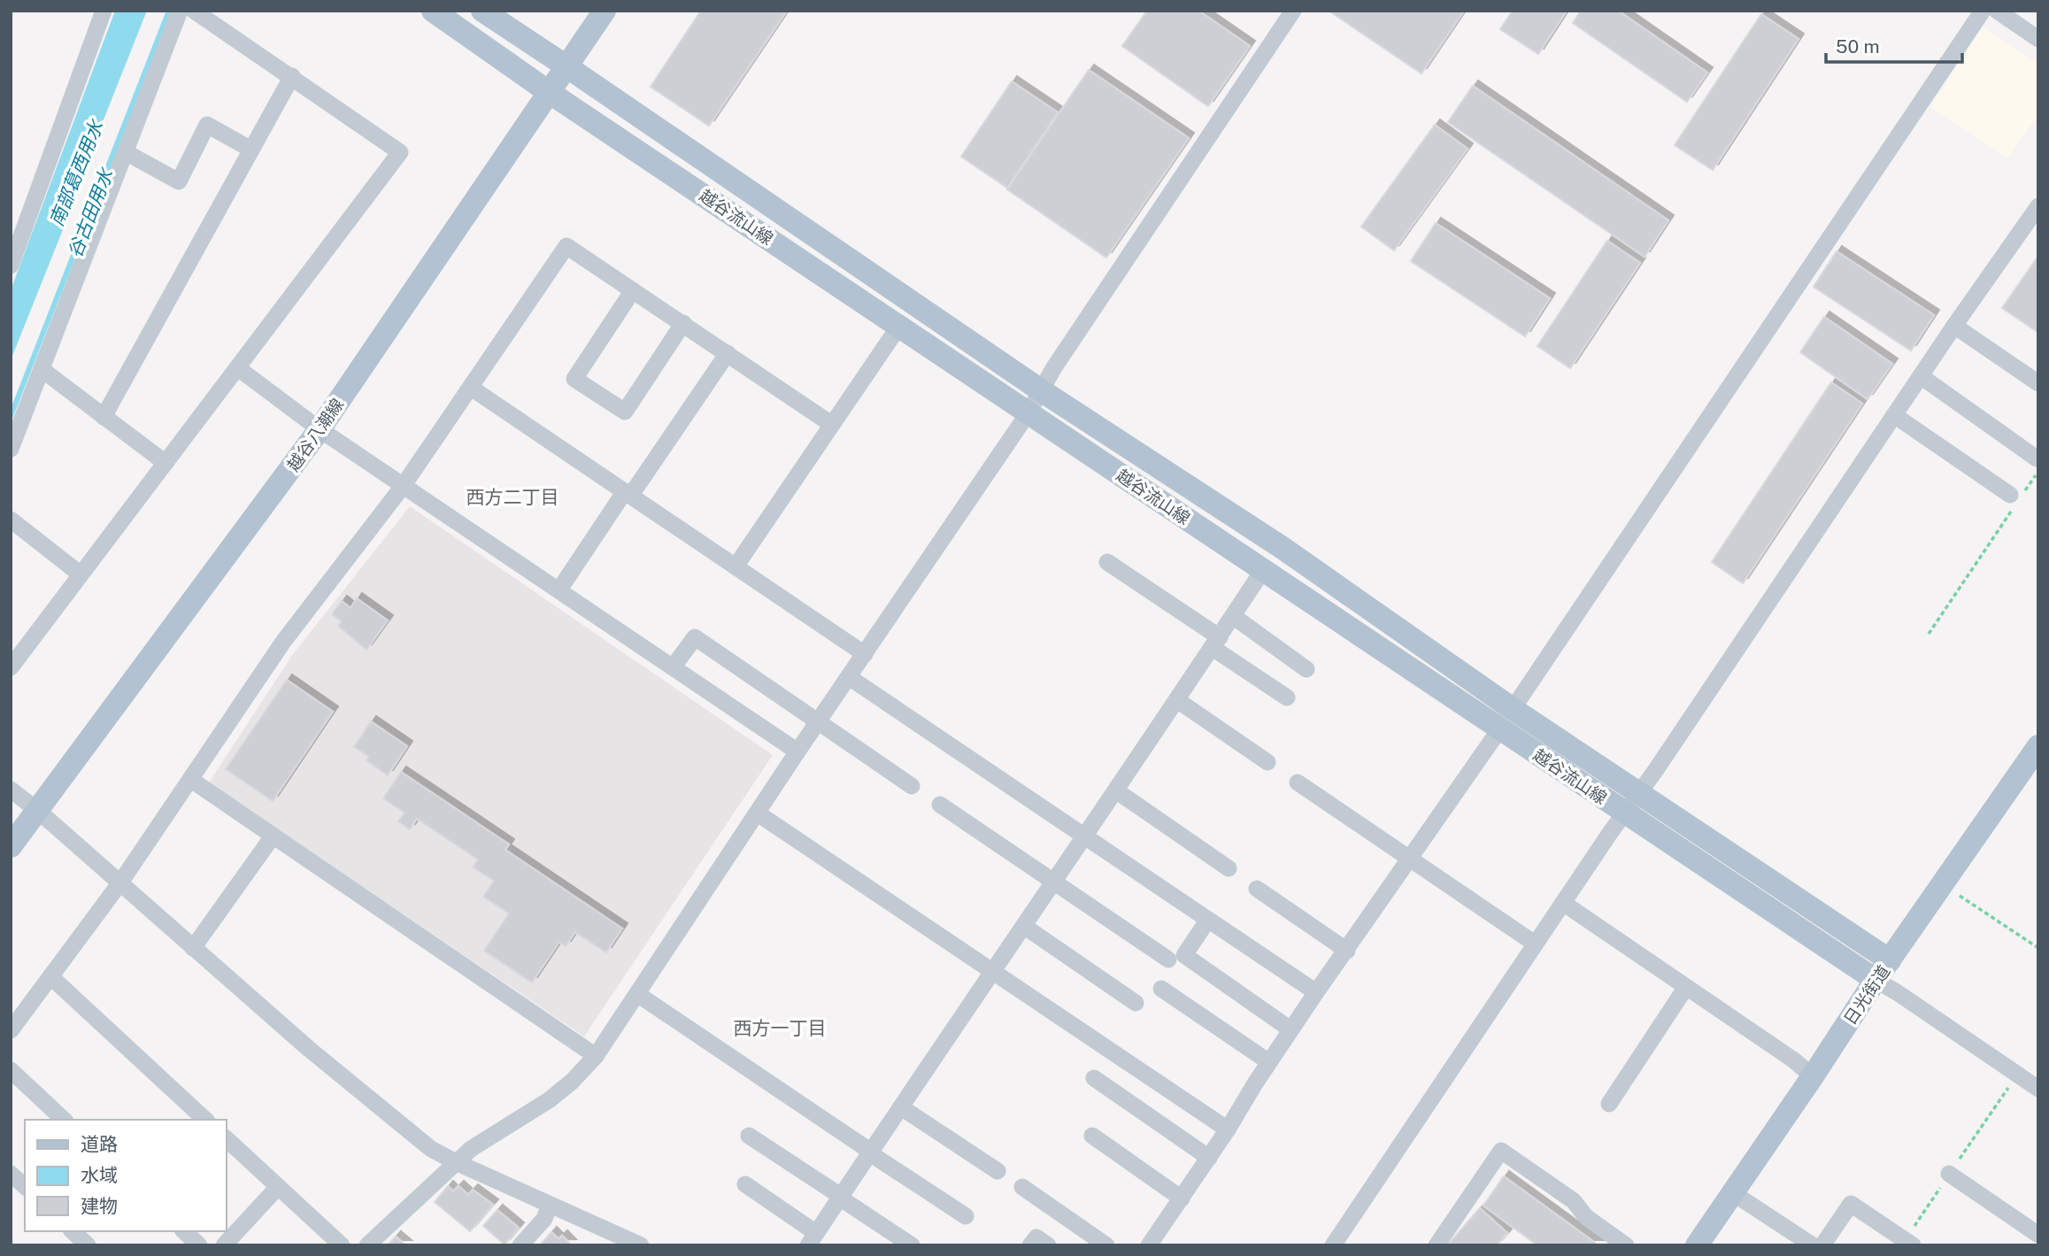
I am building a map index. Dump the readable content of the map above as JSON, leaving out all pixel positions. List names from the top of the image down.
{
  "streets": {
    "main road": ["越谷流山線", "越谷八潮線", "日光街道"]
  },
  "crossings": [
    ["越谷流山線", "越谷八潮線"],
    ["越谷流山線", "日光街道"]
  ],
  "districts": ["西方二丁目", "西方一丁目"],
  "water": ["南部葛西用水", "谷古田用水"],
  "legend": ["道路", "水域", "建物"],
  "scale_bar": "50 m"
}
